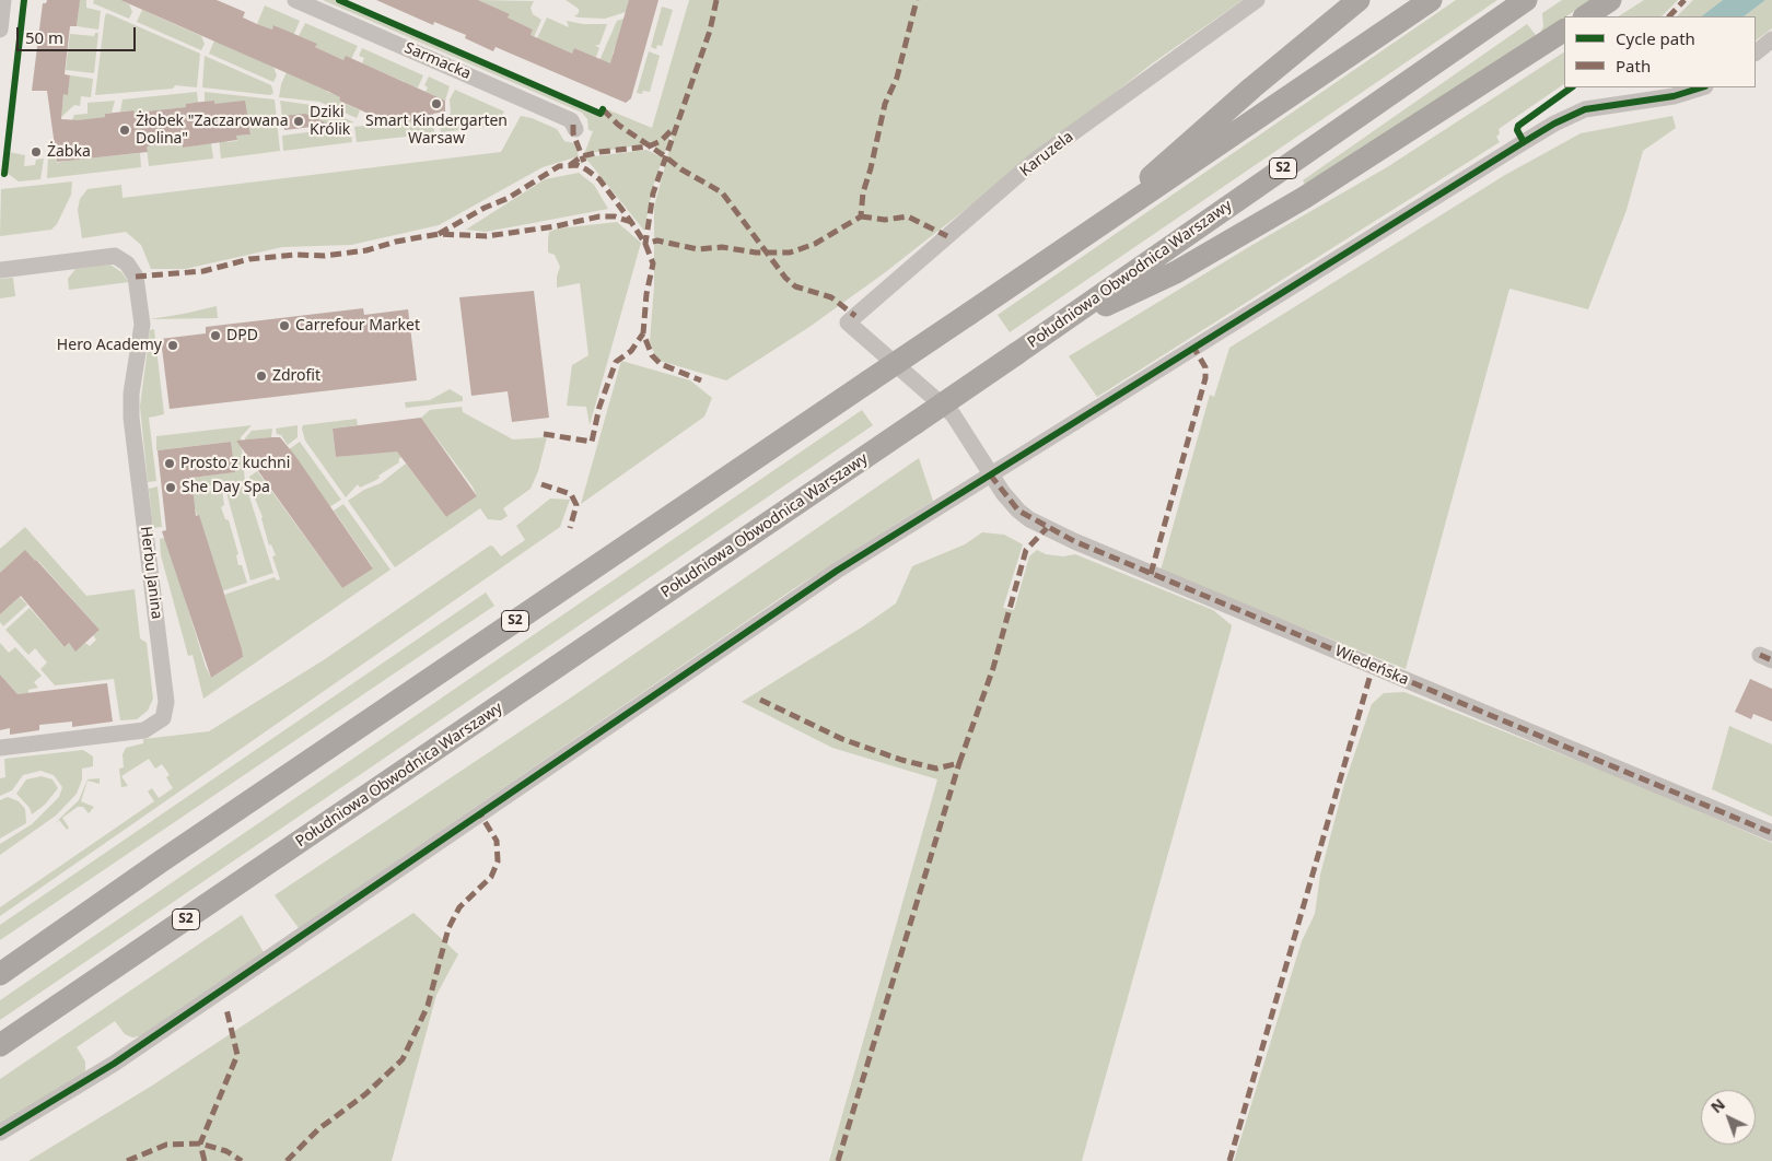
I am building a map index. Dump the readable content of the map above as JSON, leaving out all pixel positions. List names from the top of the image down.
{
  "streets": {
    "highway": ["S2", "Południowa Obwodnica Warszawy"],
    "street": [
      "Sarmacka",
      "Karuzela",
      "Herbu Janina",
      "Wiedeńska"
    ]
  },
  "crossings": [
    ["Karuzela", "Wiedeńska"]
  ],
  "places": [
    "Smart Kindergarten Warsaw",
    "Dziki Królik",
    "Żłobek \"Zaczarowana Dolina\"",
    "Żabka",
    "Carrefour Market",
    "DPD",
    "Hero Academy",
    "Zdrofit",
    "Prosto z kuchni",
    "She Day Spa"
  ],
  "legend": ["Cycle path", "Path"],
  "scale_bar": "50 m",
  "north": "top left"
}
